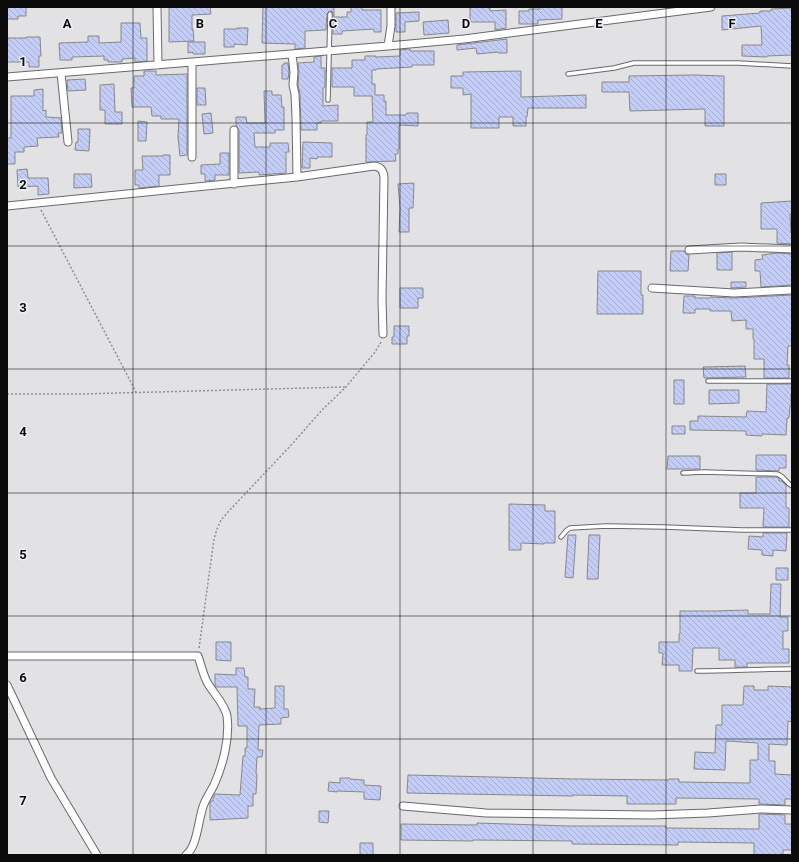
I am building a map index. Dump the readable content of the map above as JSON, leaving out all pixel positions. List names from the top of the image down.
{
  "grid": {
    "columns": [
      "A",
      "B",
      "C",
      "D",
      "E",
      "F"
    ],
    "rows": [
      "1",
      "2",
      "3",
      "4",
      "5",
      "6",
      "7"
    ]
  }
}
